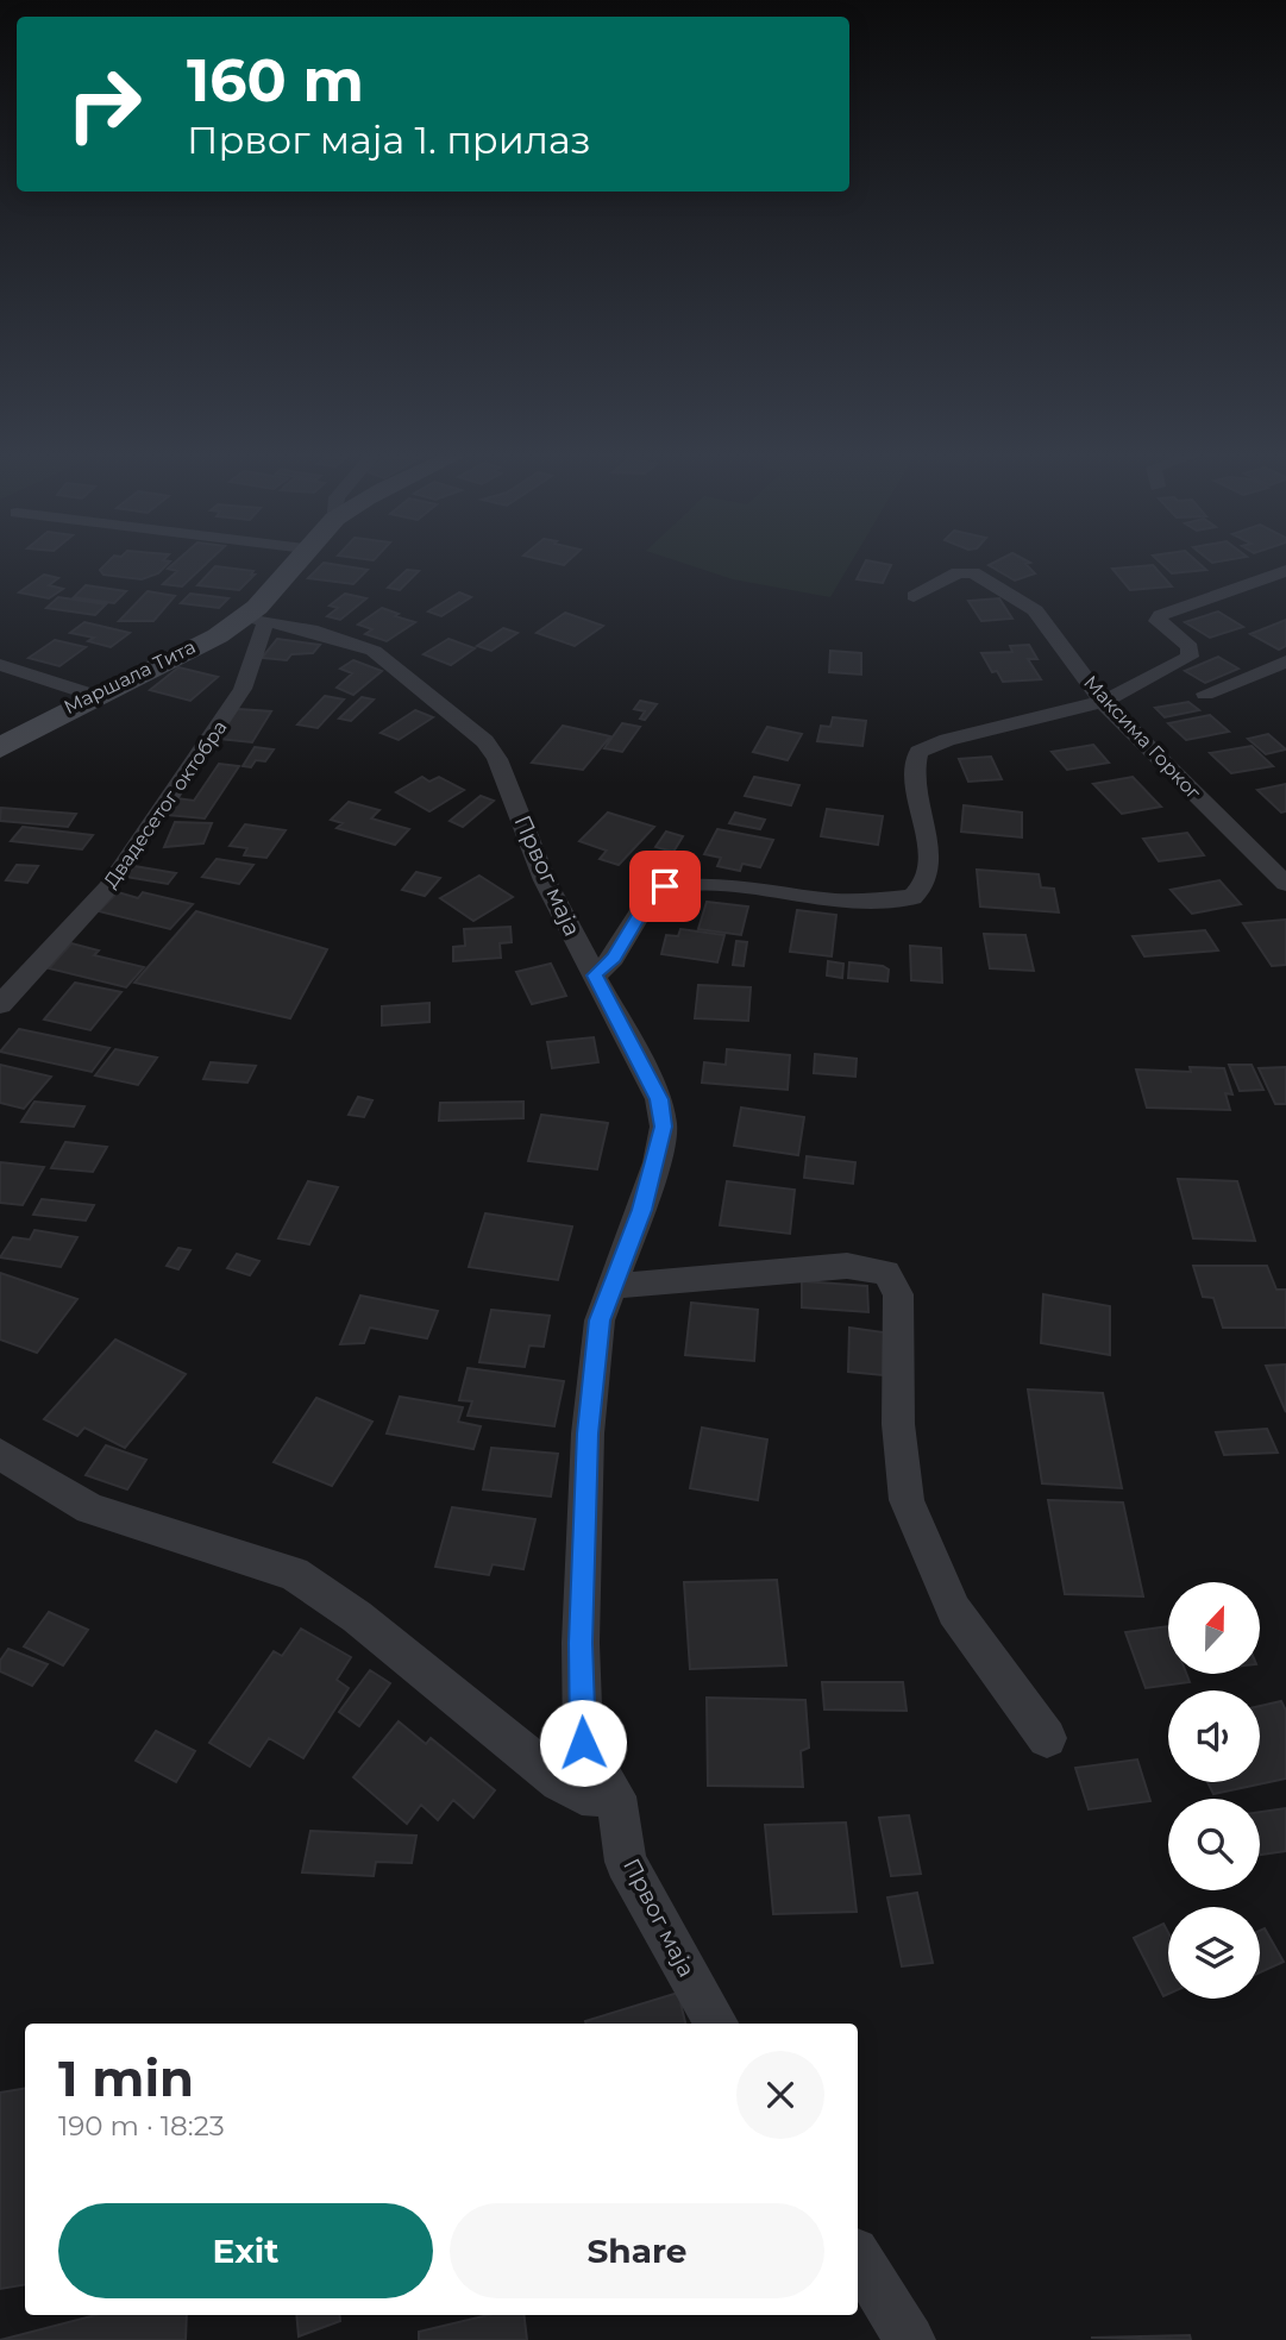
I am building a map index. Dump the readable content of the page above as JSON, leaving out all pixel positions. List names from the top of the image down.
{
  "streets": {
    "street": [
      "Маршала Тита",
      "Максима Горког",
      "Двадесетог октобра",
      "Првог маја"
    ]
  },
  "crossings": [
    ["Маршала Тита", "Двадесетог октобра"],
    ["Маршала Тита", "Првог маја"],
    ["Двадесетог октобра", "Првог маја"]
  ],
  "north": "top",
  "page": {
    "turn": ["160 m", "Првог маја 1. прилаз"],
    "heading": ["1 min", "190 m · 18:23"],
    "buttons": ["Exit", "Share"]
  }
}
